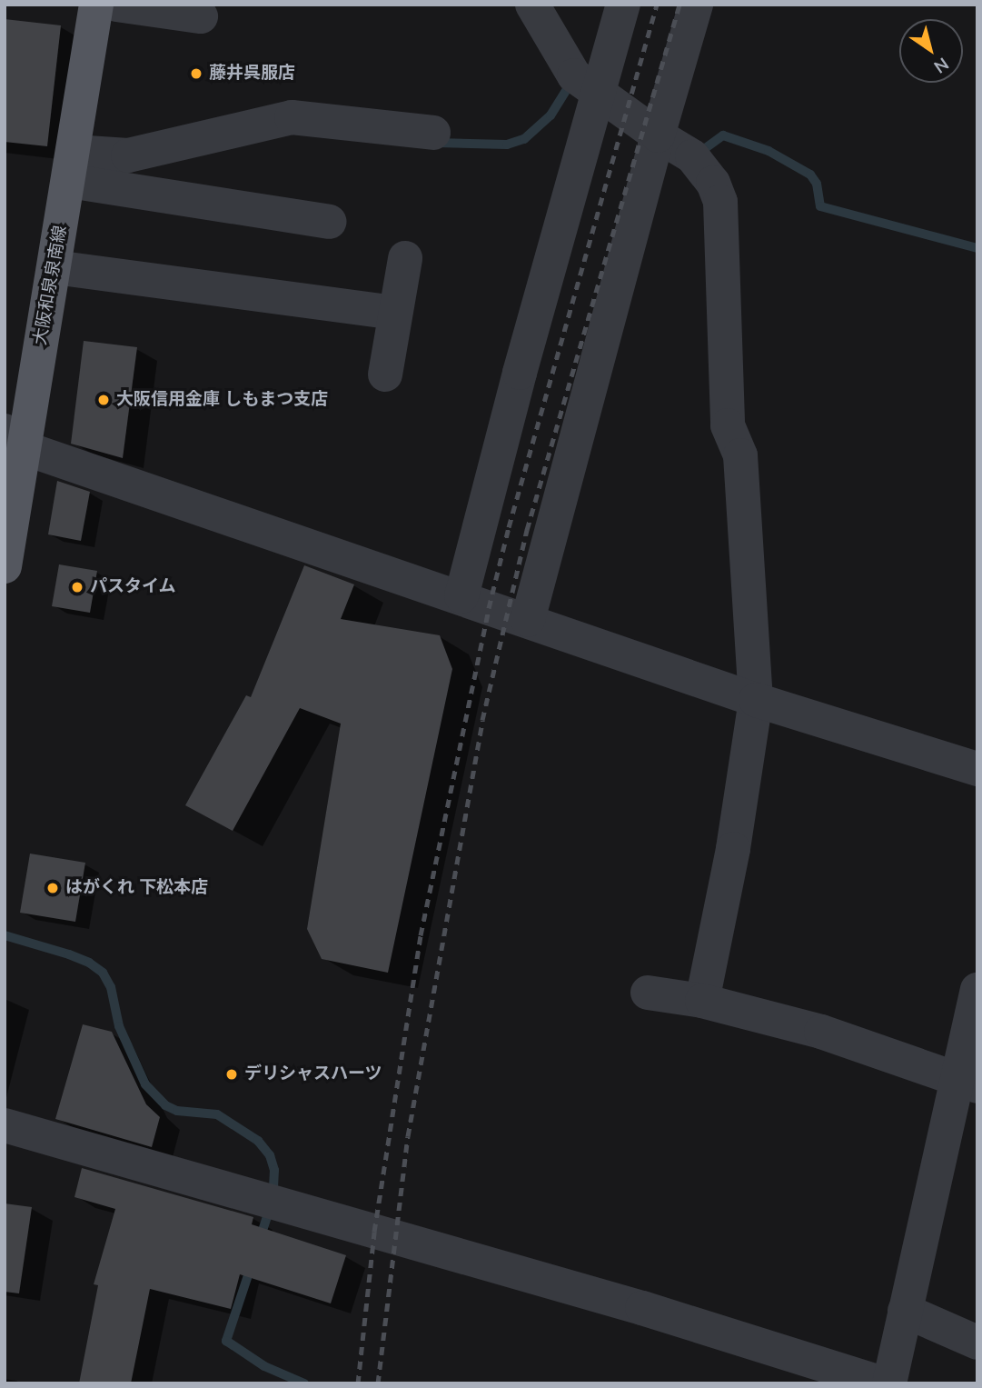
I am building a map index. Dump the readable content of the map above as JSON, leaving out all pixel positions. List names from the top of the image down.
{
  "streets": {
    "main road": ["大阪和泉泉南線"]
  },
  "places": [
    "藤井呉服店",
    "大阪信用金庫 しもまつ支店",
    "パスタイム",
    "はがくれ 下松本店",
    "デリシャスハーツ"
  ],
  "north": "bottom right"
}
